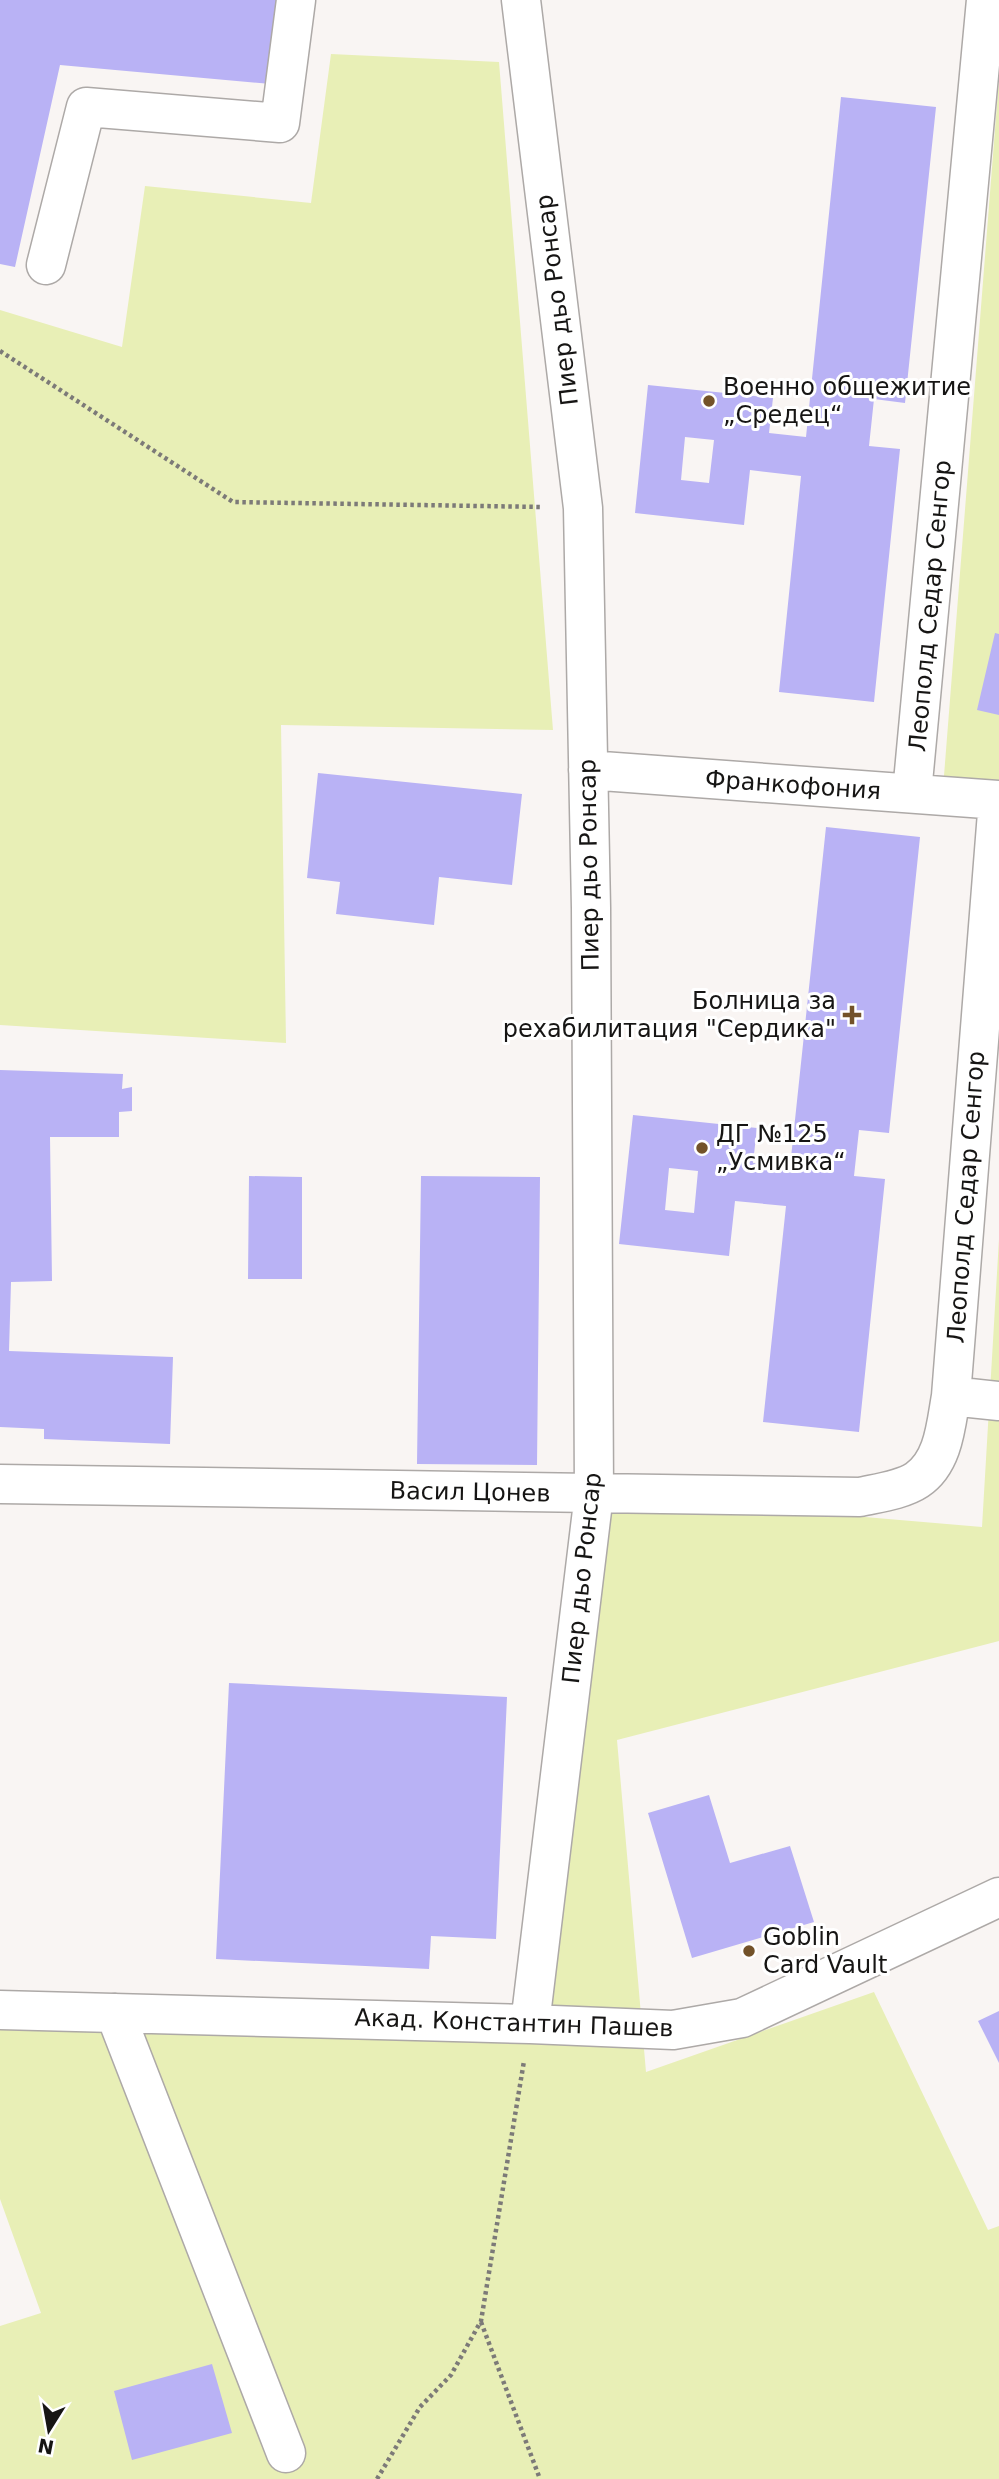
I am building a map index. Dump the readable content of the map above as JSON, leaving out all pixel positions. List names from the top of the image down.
{
  "streets": {
    "street": [
      "Пиер дьо Ронсар",
      "Леополд Седар Сенгор",
      "Франкофония",
      "Васил Цонев",
      "Акад. Константин Пашев"
    ]
  },
  "crossings": [
    ["Пиер дьо Ронсар", "Франкофония"],
    ["Пиер дьо Ронсар", "Васил Цонев"],
    ["Пиер дьо Ронсар", "Акад. Константин Пашев"],
    ["Леополд Седар Сенгор", "Франкофония"],
    ["Леополд Седар Сенгор", "Васил Цонев"]
  ],
  "places": {
    "other": ["Военно общежитие „Средец“", "ДГ №125 „Усмивка“", "Goblin Card Vault"],
    "health": ["Болница за рехабилитация \"Сердика\""]
  },
  "north": "bottom"
}
